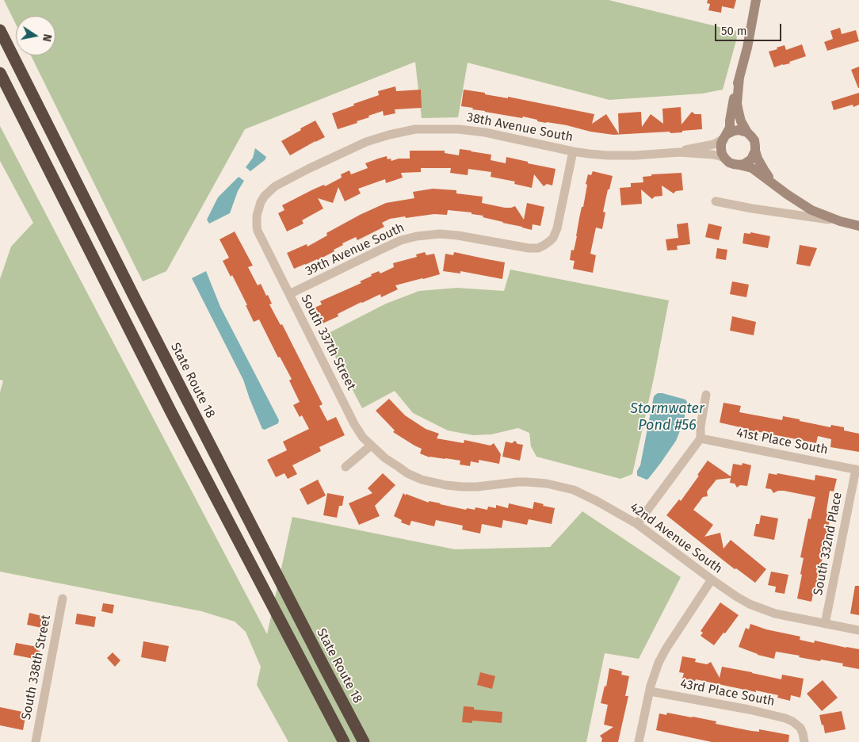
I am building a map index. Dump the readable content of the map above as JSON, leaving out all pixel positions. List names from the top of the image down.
{
  "streets": {
    "highway": ["State Route 18"],
    "street": [
      "38th Avenue South",
      "39th Avenue South",
      "South 337th Street",
      "41st Place South",
      "42nd Avenue South",
      "South 332nd Place",
      "South 338th Street",
      "43rd Place South"
    ]
  },
  "crossings": [
    ["38th Avenue South", "39th Avenue South"],
    ["38th Avenue South", "South 337th Street"],
    ["39th Avenue South", "South 337th Street"],
    ["South 337th Street", "42nd Avenue South"],
    ["41st Place South", "South 332nd Place"],
    ["42nd Avenue South", "South 332nd Place"]
  ],
  "water": ["Stormwater Pond #56"],
  "scale_bar": "50 m",
  "north": "right"
}
